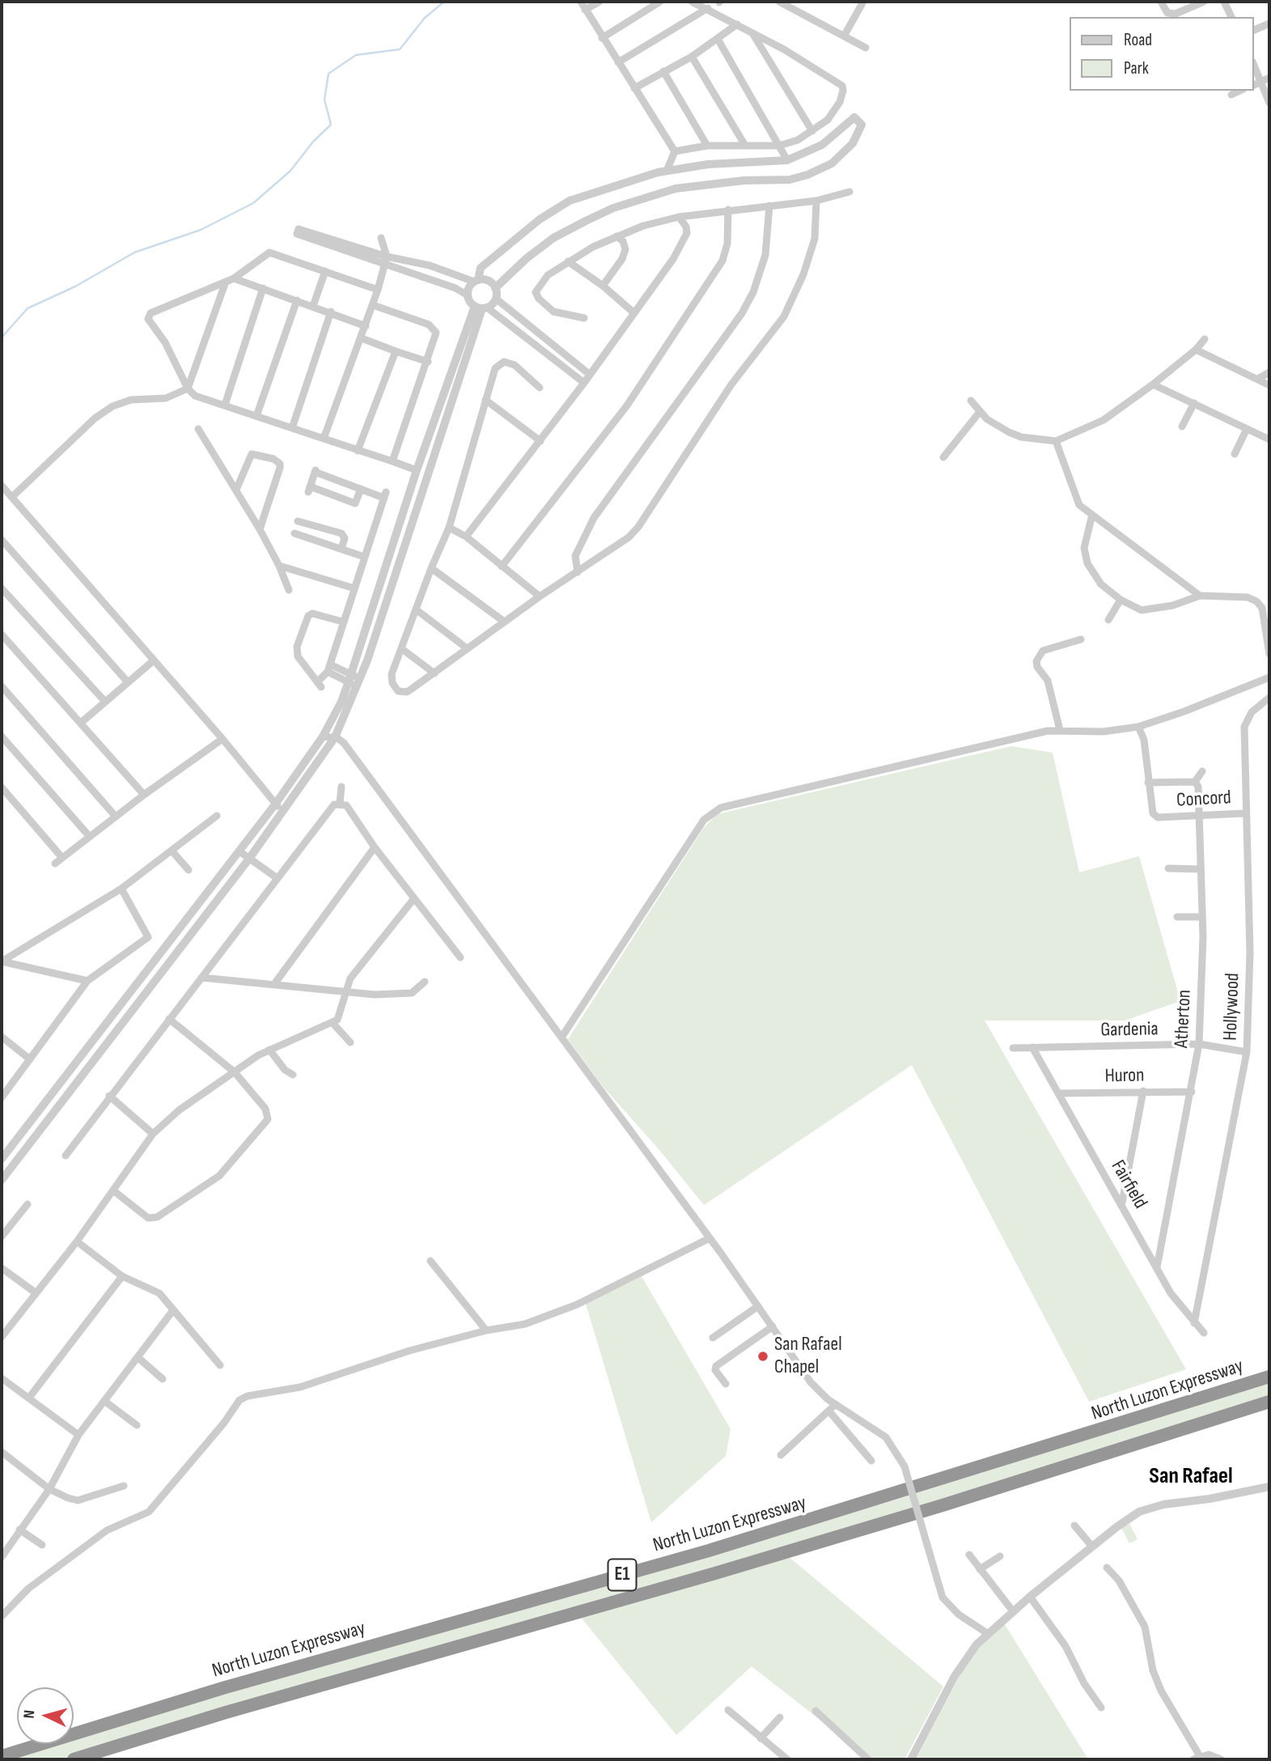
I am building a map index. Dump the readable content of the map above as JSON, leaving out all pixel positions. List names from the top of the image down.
{
  "streets": {
    "highway": ["North Luzon Expressway", "E1"],
    "street": [
      "Concord",
      "Hollywood",
      "Atherton",
      "Gardenia",
      "Huron",
      "Fairfield"
    ]
  },
  "crossings": [
    ["Concord", "Hollywood"],
    ["Concord", "Atherton"],
    ["Hollywood", "Gardenia"],
    ["Hollywood", "Fairfield"],
    ["Atherton", "Gardenia"],
    ["Atherton", "Huron"],
    ["Atherton", "Fairfield"],
    ["Gardenia", "Fairfield"],
    ["Huron", "Fairfield"]
  ],
  "districts": ["San Rafael"],
  "places": ["San Rafael Chapel"],
  "legend": ["Road", "Park"],
  "north": "left"
}
